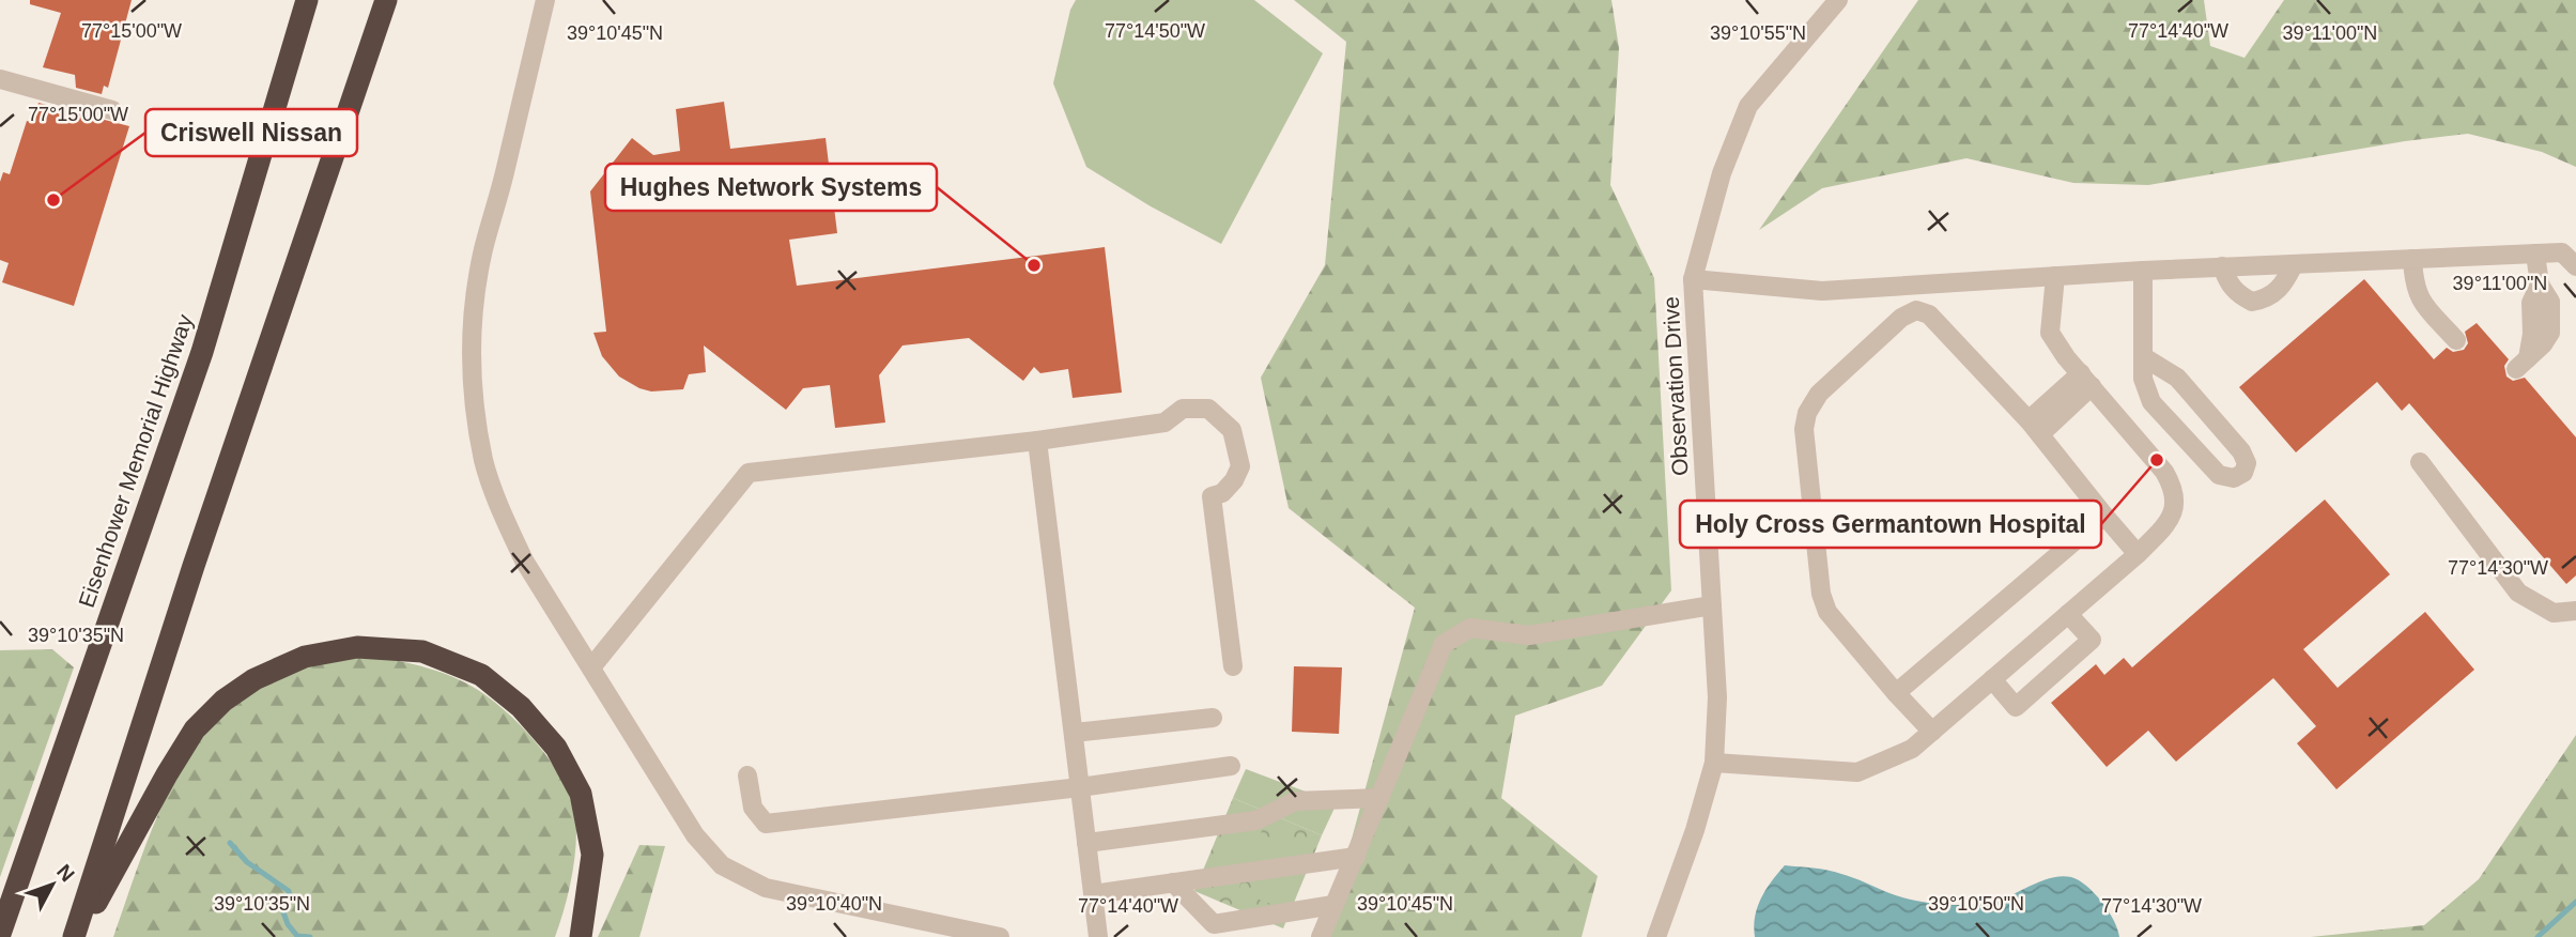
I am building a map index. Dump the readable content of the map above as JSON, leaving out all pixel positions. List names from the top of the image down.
{
  "streets": {
    "highway": ["Eisenhower Memorial Highway"],
    "street": ["Observation Drive"]
  },
  "places": ["Criswell Nissan", "Hughes Network Systems", "Holy Cross Germantown Hospital"],
  "north": "top right",
  "coordinates": [
    "77°15'00\"W",
    "77°14'50\"W",
    "77°14'40\"W",
    "39°10'45\"N",
    "39°10'55\"N",
    "39°11'00\"N",
    "77°14'30\"W",
    "39°10'35\"N",
    "39°10'40\"N",
    "39°10'50\"N"
  ]
}
